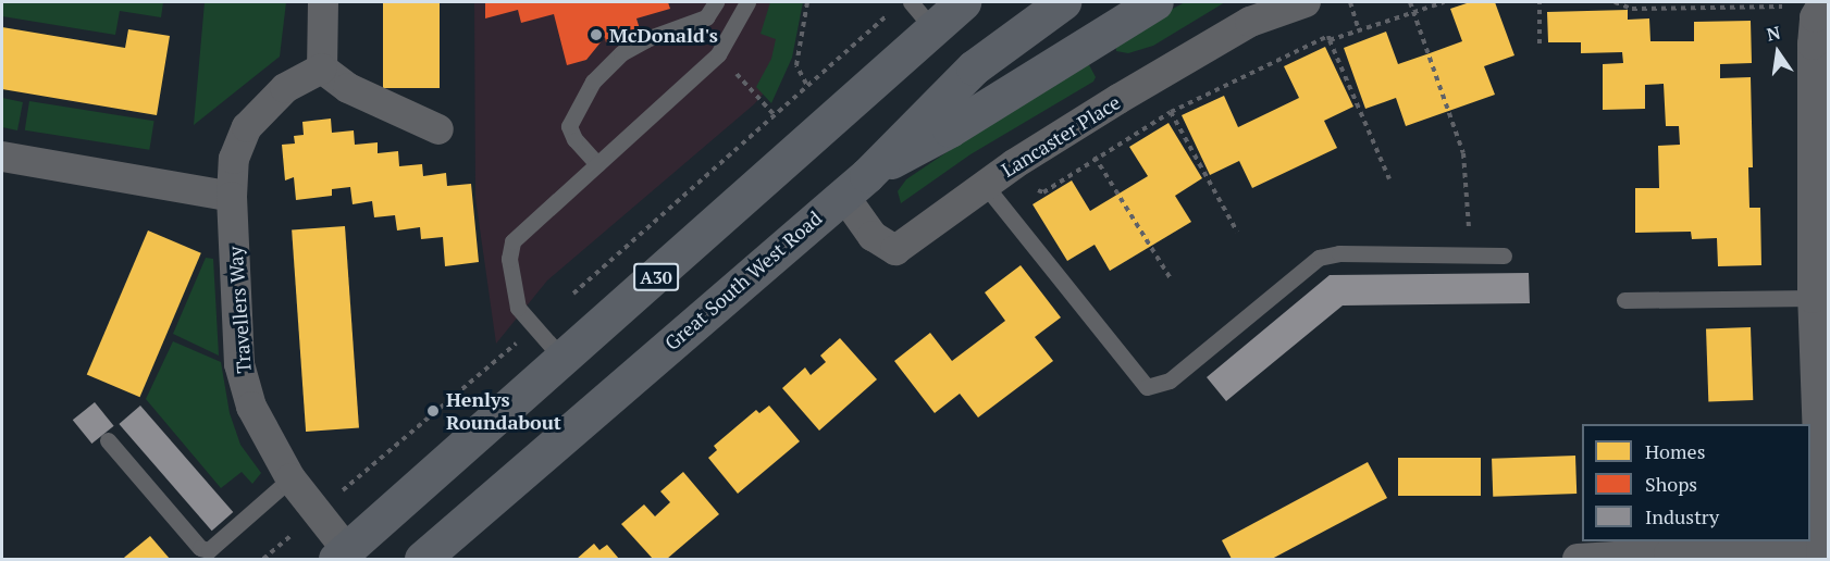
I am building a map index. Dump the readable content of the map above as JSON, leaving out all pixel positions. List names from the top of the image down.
{
  "streets": {
    "highway": ["A30", "Great South West Road"],
    "street": ["Lancaster Place", "Travellers Way"]
  },
  "crossings": [
    ["Lancaster Place", "Great South West Road"],
    ["A30", "Travellers Way"]
  ],
  "places": ["McDonald's", "Henlys Roundabout"],
  "legend": ["Homes", "Shops", "Industry"],
  "north": "top"
}
